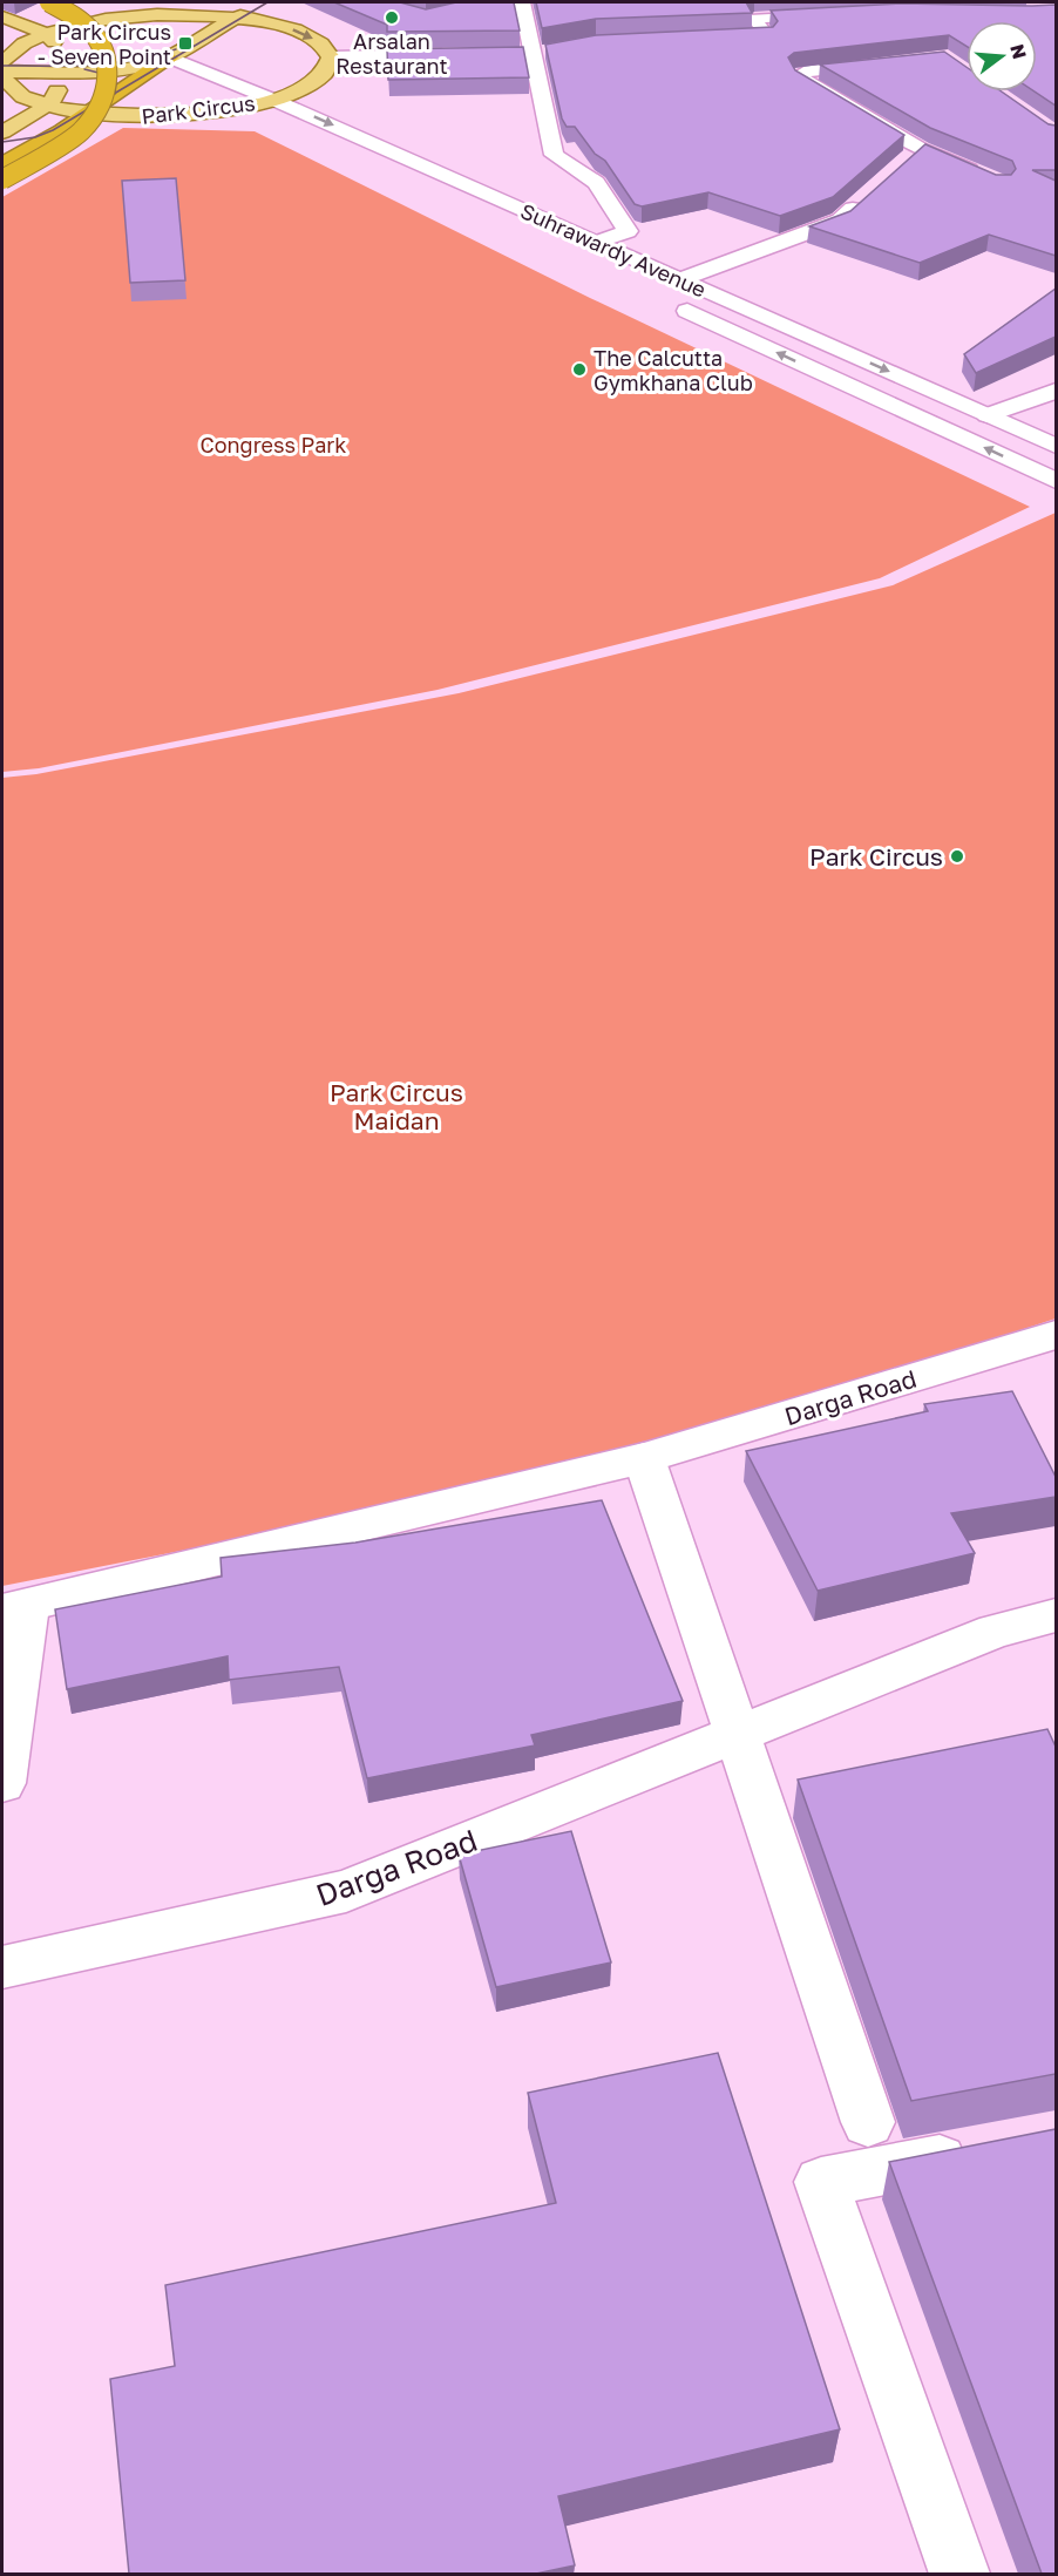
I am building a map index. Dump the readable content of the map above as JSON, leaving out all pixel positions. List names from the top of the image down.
{
  "streets": {
    "main road": ["Park Circus"],
    "street": ["Suhrawardy Avenue", "Darga Road"]
  },
  "crossings": [
    ["Park Circus", "Suhrawardy Avenue"]
  ],
  "parks": ["Congress Park", "Park Circus Maidan"],
  "places": {
    "other": ["Arsalan Restaurant", "The Calcutta Gymkhana Club", "Park Circus"],
    "transit": ["Park Circus - Seven Point"]
  },
  "north": "right"
}
